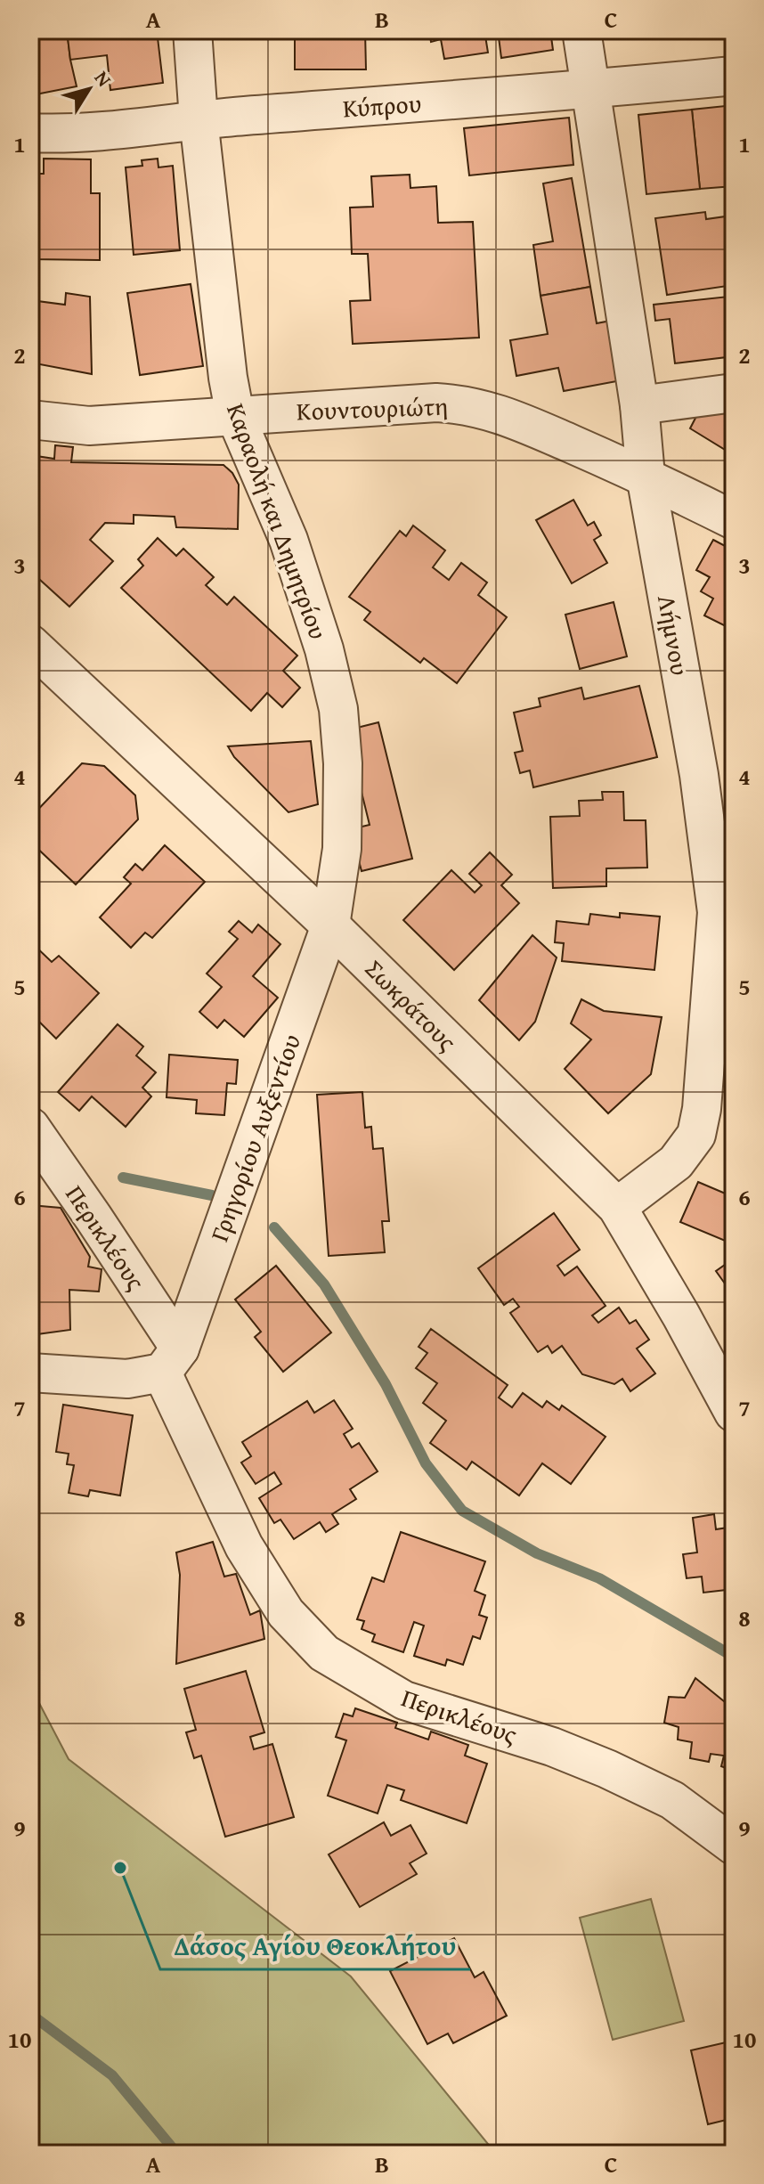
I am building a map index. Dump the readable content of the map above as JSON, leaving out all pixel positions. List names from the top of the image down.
{
  "streets": {
    "street": [
      "Κύπρου",
      "Κουντουριώτη",
      "Καραολή και Δημητρίου",
      "Λήμνου",
      "Σωκράτους",
      "Γρηγορίου Αυξεντίου",
      "Περικλέους"
    ]
  },
  "crossings": [
    ["Κύπρου", "Καραολή και Δημητρίου"],
    ["Κύπρου", "Λήμνου"],
    ["Κουντουριώτη", "Καραολή και Δημητρίου"],
    ["Κουντουριώτη", "Λήμνου"],
    ["Καραολή και Δημητρίου", "Σωκράτους"],
    ["Καραολή και Δημητρίου", "Γρηγορίου Αυξεντίου"],
    ["Λήμνου", "Σωκράτους"],
    ["Σωκράτους", "Γρηγορίου Αυξεντίου"],
    ["Γρηγορίου Αυξεντίου", "Περικλέους"]
  ],
  "places": ["Δάσος Αγίου Θεοκλήτου"],
  "north": "top right",
  "grid": {
    "columns": ["A", "B", "C"],
    "rows": [
      "1",
      "2",
      "3",
      "4",
      "5",
      "6",
      "7",
      "8",
      "9",
      "10"
    ]
  }
}
